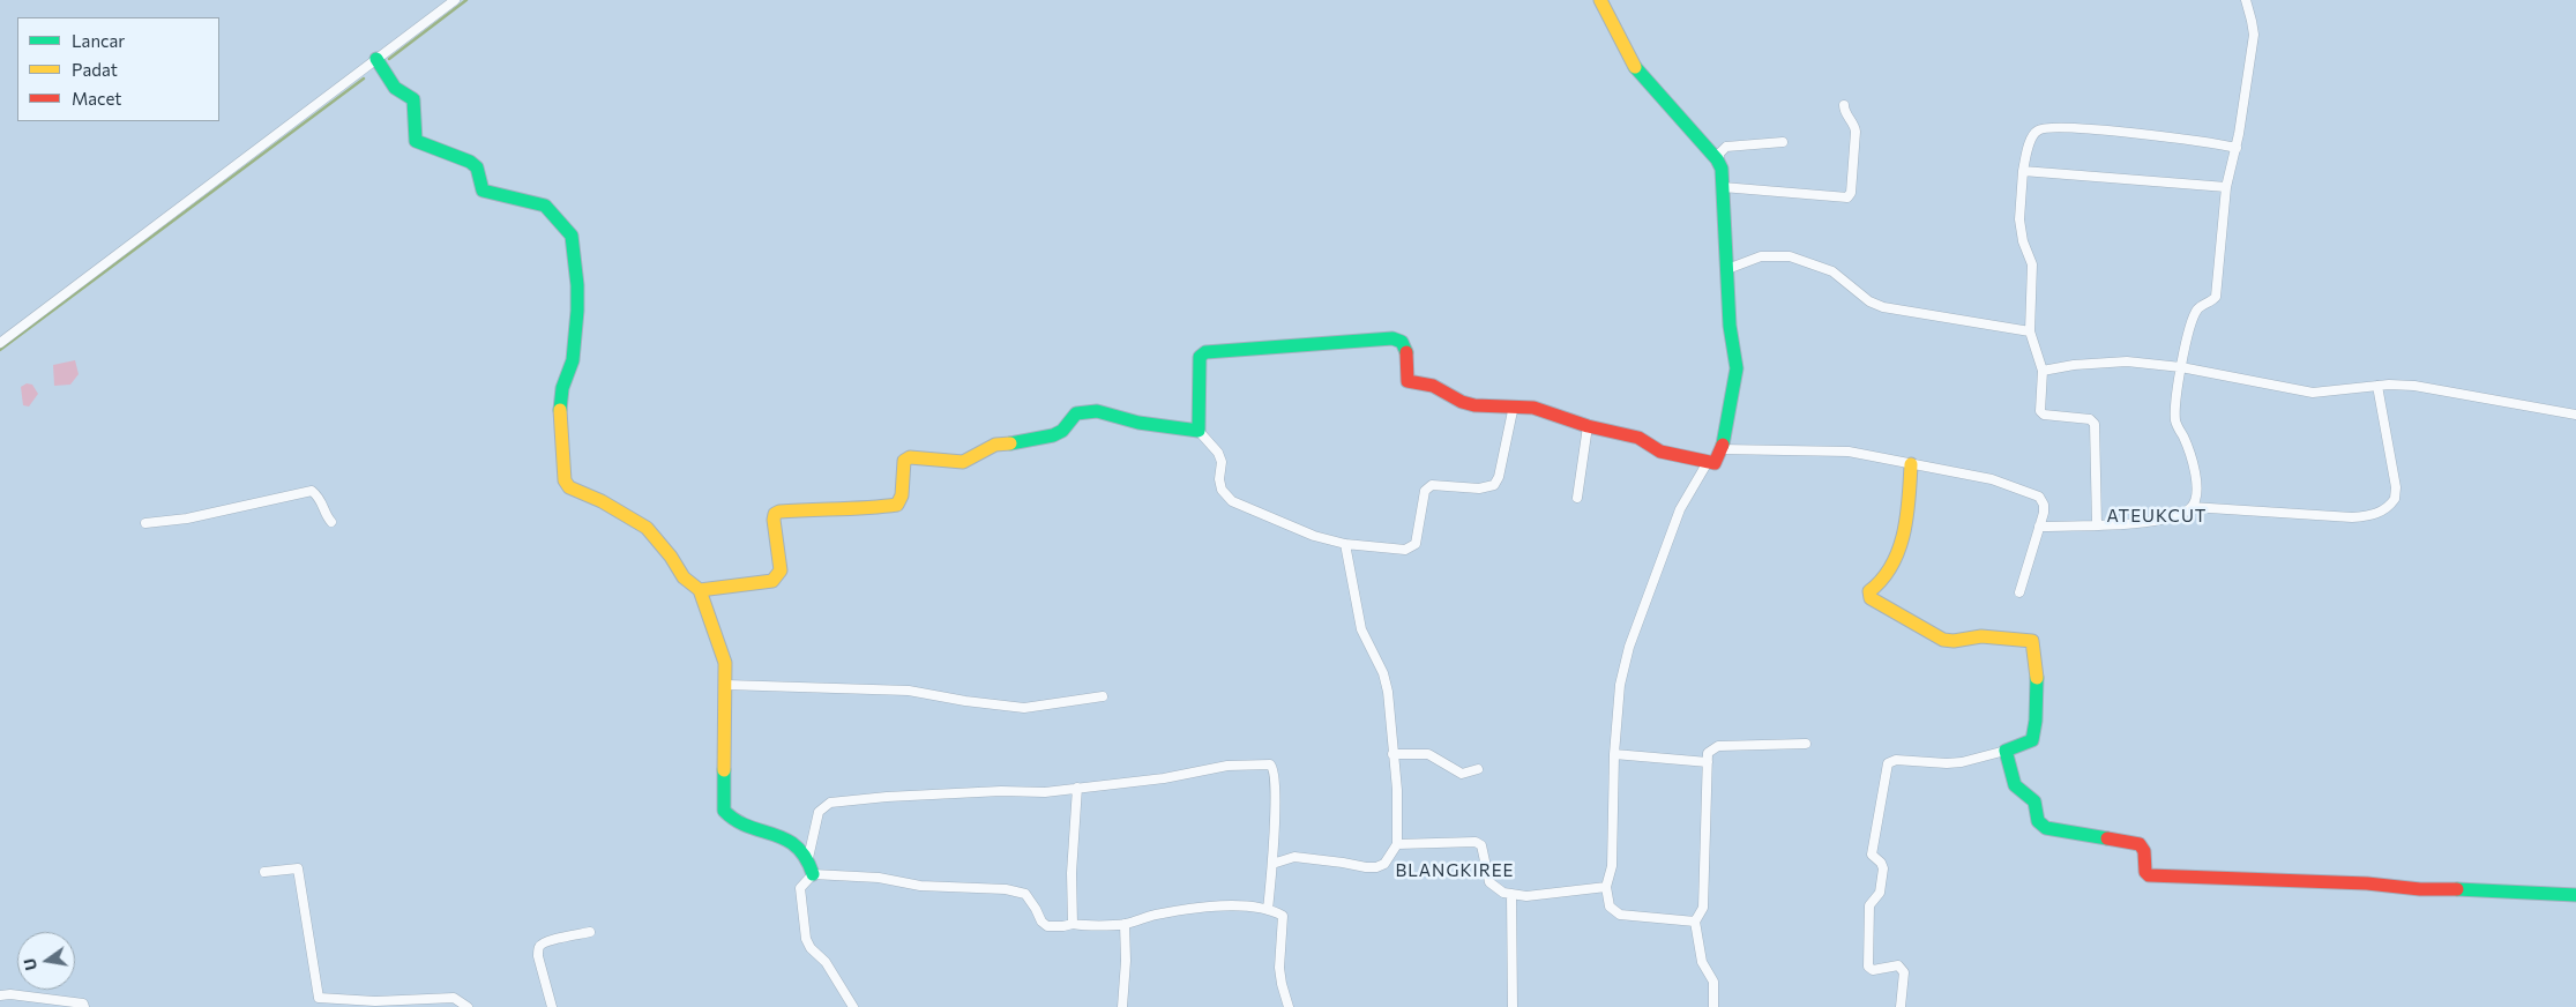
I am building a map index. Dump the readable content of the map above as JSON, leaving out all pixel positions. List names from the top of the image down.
{
  "districts": ["ATEUKCUT", "BLANGKIREE"],
  "legend": ["Lancar", "Padat", "Macet"],
  "north": "left"
}
